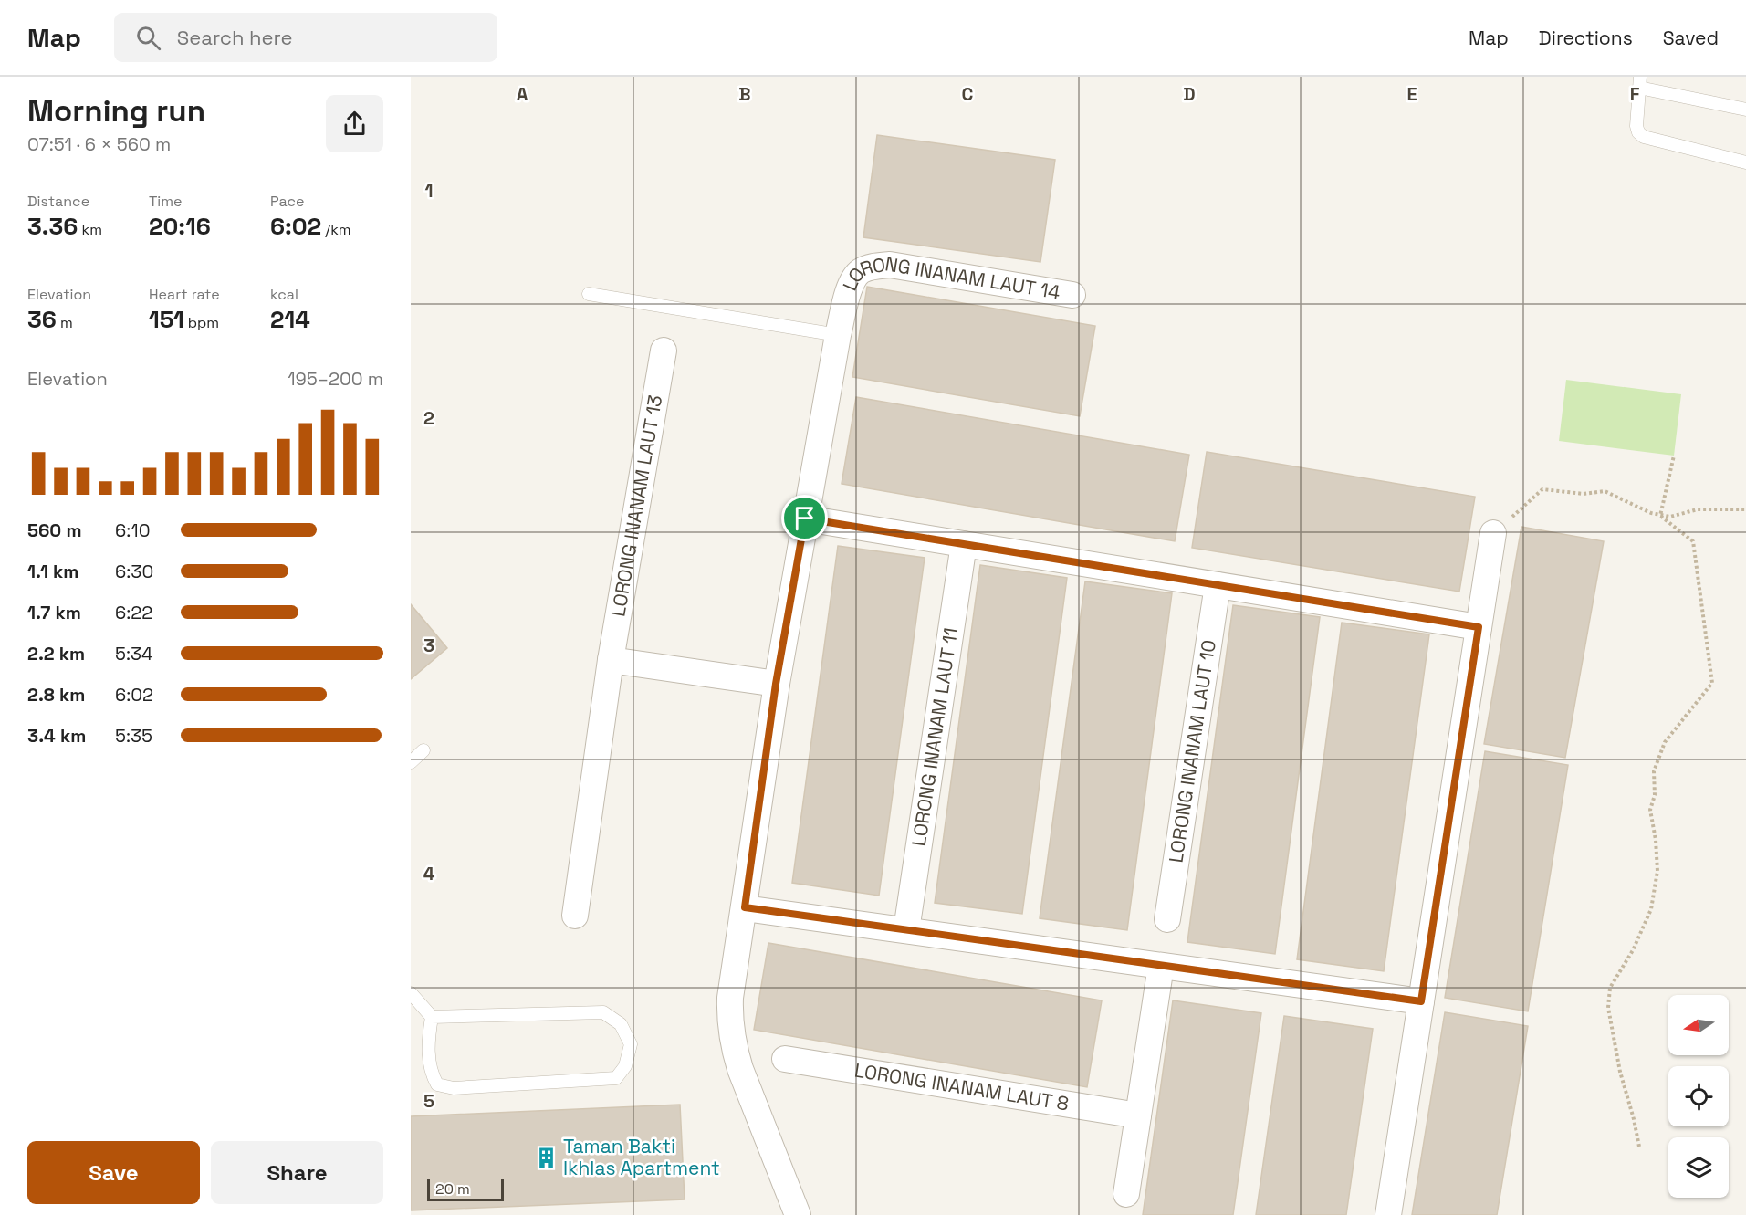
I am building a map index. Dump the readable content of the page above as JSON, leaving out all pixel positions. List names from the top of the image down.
{
  "streets": {
    "street": [
      "LORONG INANAM LAUT 14",
      "LORONG INANAM LAUT 13",
      "LORONG INANAM LAUT 11",
      "LORONG INANAM LAUT 10",
      "LORONG INANAM LAUT 8"
    ]
  },
  "places": {
    "building": ["Taman Bakti Ikhlas Apartment"]
  },
  "scale_bar": "20 m",
  "north": "left",
  "page": {
    "header": "Map",
    "search": "Search here",
    "nav": ["Map", "Directions", "Saved"],
    "heading": ["Morning run", "07:51 · 6 × 560 m"],
    "stats": [
      ["Distance", "3.36 km"],
      ["Time", "20:16"],
      ["Pace", "6:02 /km"],
      ["Elevation", "36 m"],
      ["Heart rate", "151 bpm"],
      ["kcal", "214"]
    ],
    "chart": ["Elevation", "195–200 m"],
    "list": [
      {
        "name": "560 m",
        "note": "6:10"
      },
      {
        "name": "1.1 km",
        "note": "6:30"
      },
      {
        "name": "1.7 km",
        "note": "6:22"
      },
      {
        "name": "2.2 km",
        "note": "5:34"
      },
      {
        "name": "2.8 km",
        "note": "6:02"
      },
      {
        "name": "3.4 km",
        "note": "5:35"
      }
    ],
    "buttons": ["Save", "Share"],
    "scale": "20 m"
  },
  "grid": {
    "columns": [
      "A",
      "B",
      "C",
      "D",
      "E",
      "F"
    ],
    "rows": [
      "1",
      "2",
      "3",
      "4",
      "5"
    ]
  }
}
